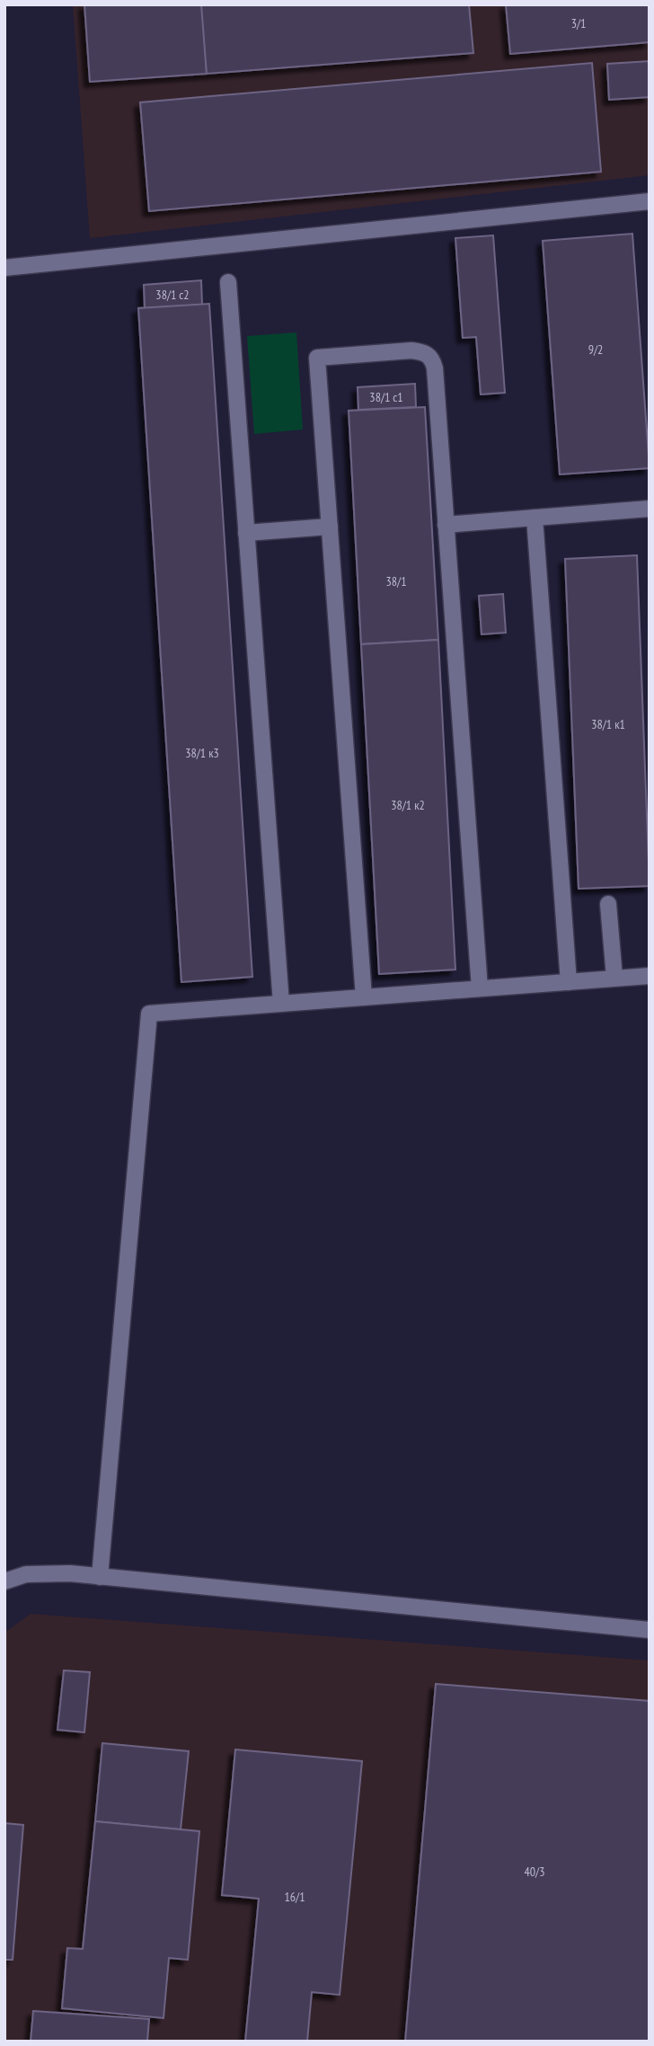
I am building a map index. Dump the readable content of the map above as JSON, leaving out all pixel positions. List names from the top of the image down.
{
  "house_numbers": [
    "3/1",
    "38/1 с2",
    "9/2",
    "38/1 с1",
    "38/1",
    "38/1 к1",
    "38/1 к3",
    "38/1 к2",
    "40/3",
    "16/1"
  ]
}
